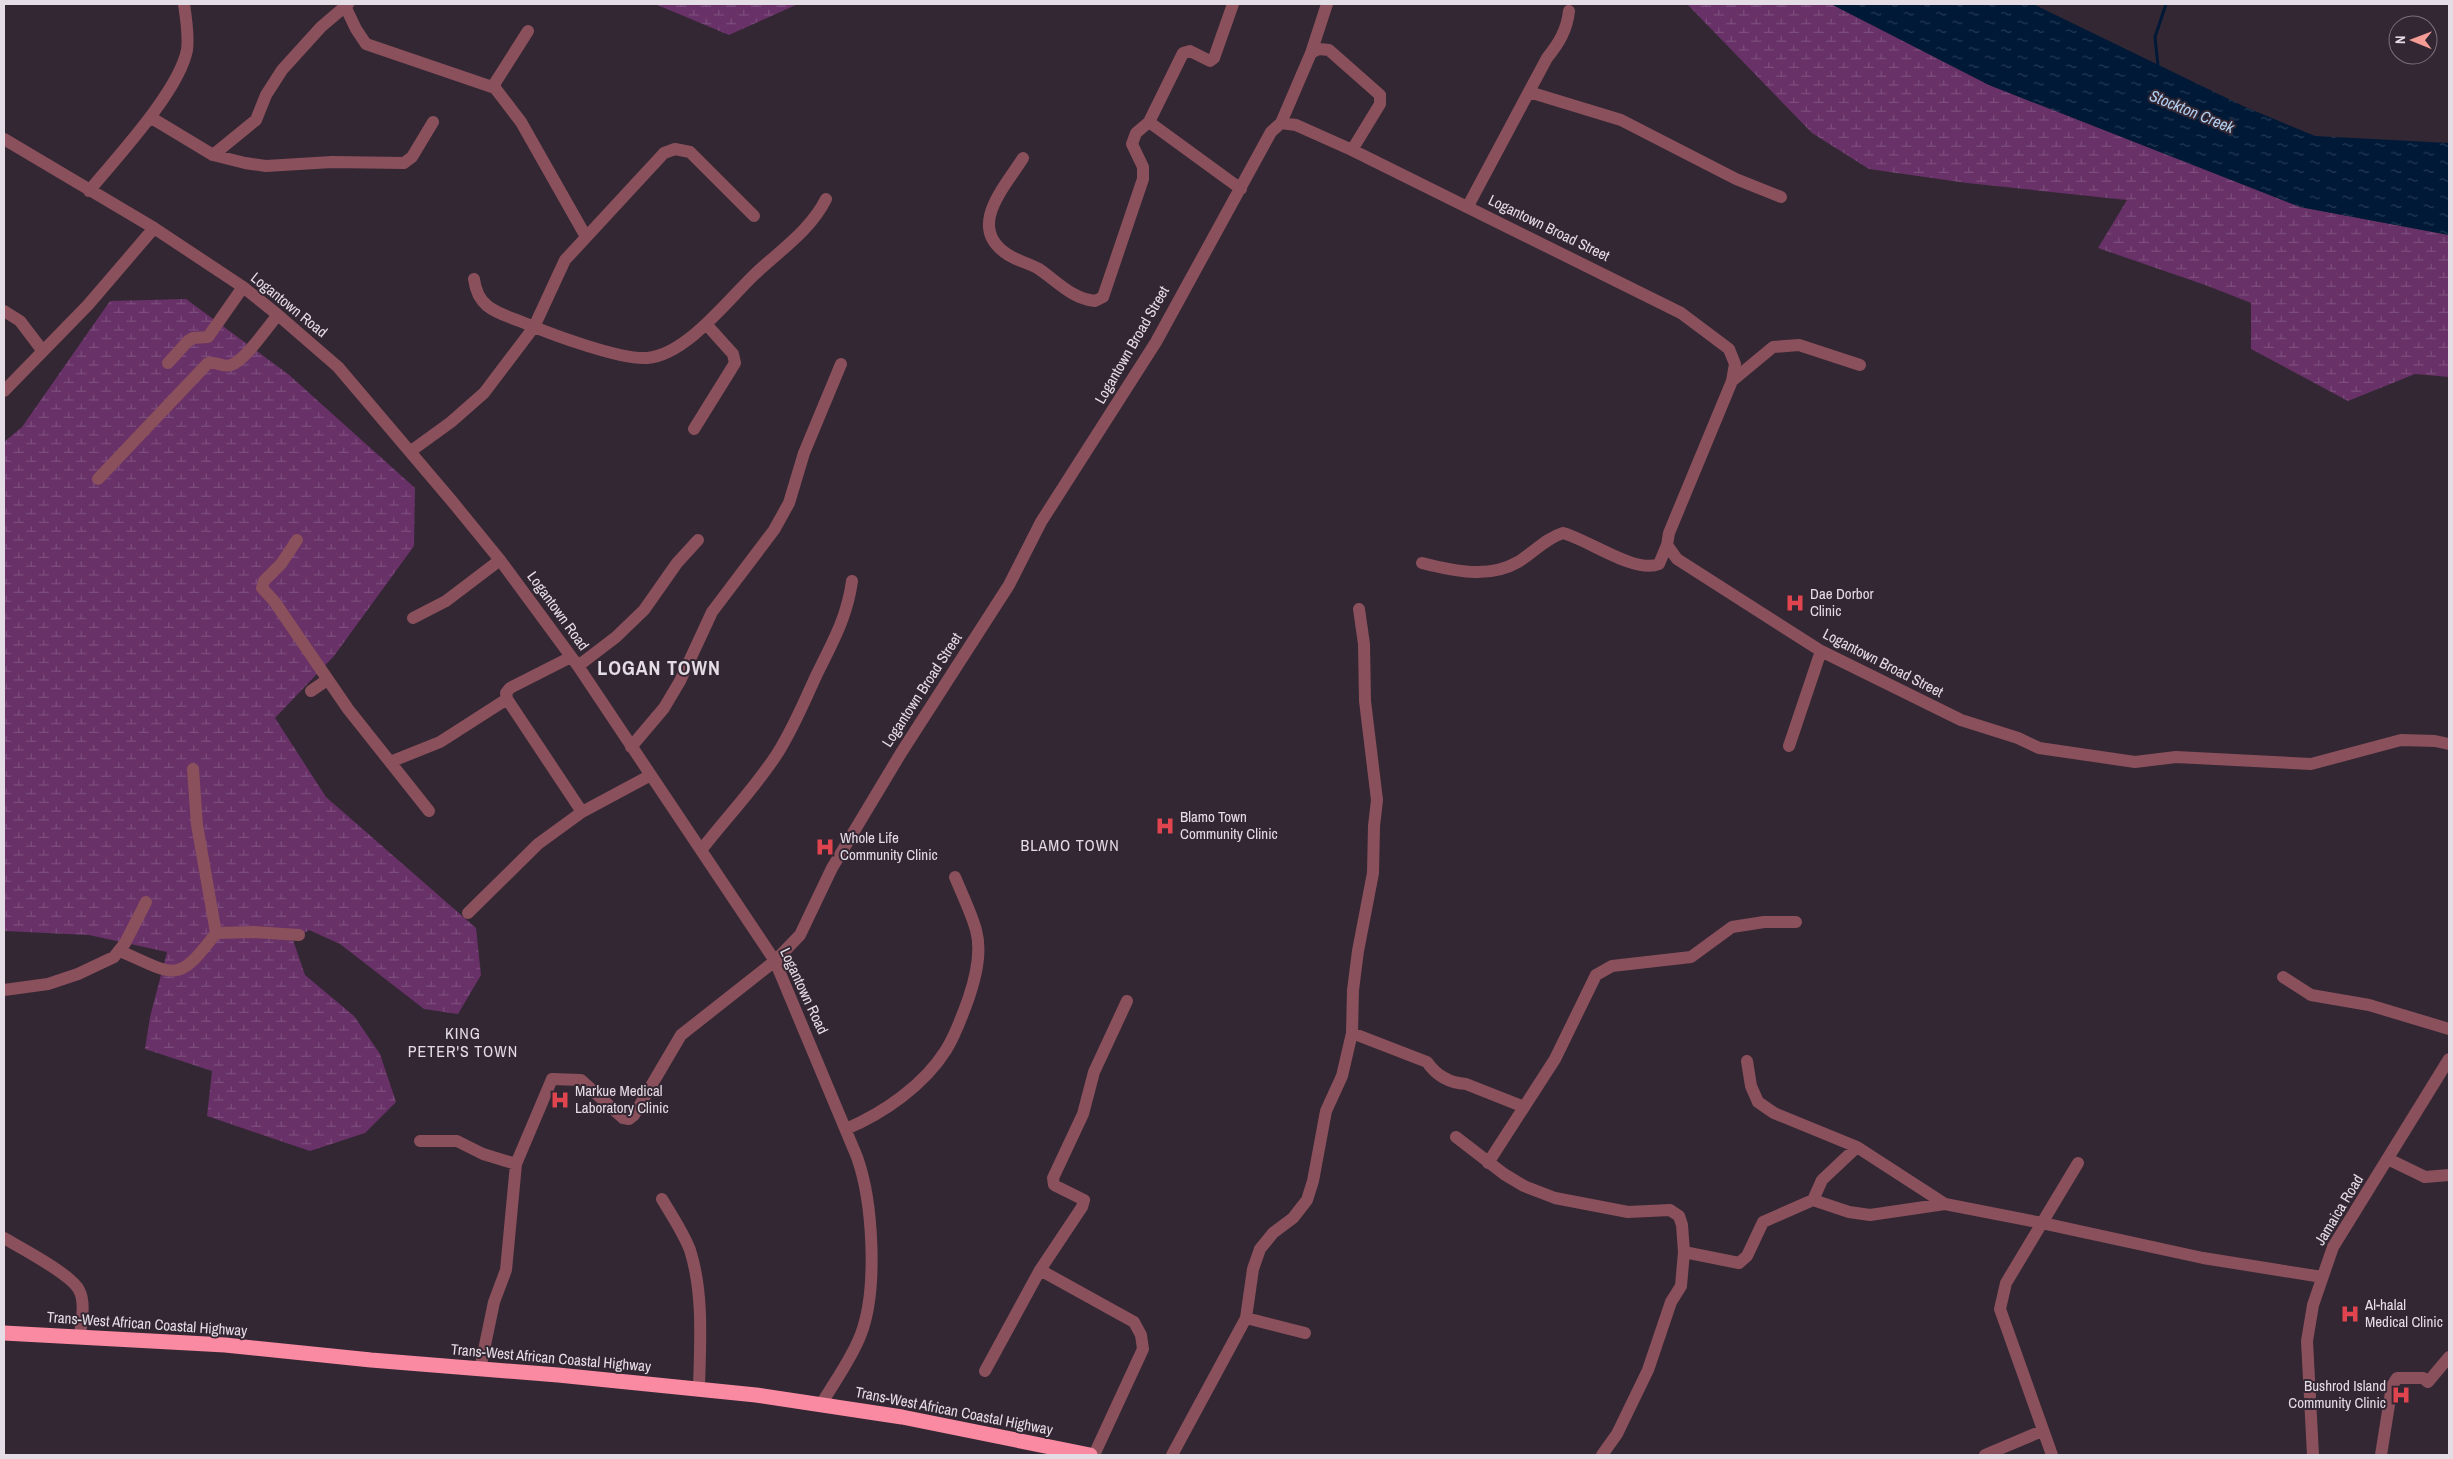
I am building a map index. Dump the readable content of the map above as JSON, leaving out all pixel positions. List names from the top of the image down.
{
  "streets": {
    "highway": ["Trans-West African Coastal Highway"],
    "street": ["Logantown Broad Street", "Logantown Road", "Jamaica Road"]
  },
  "crossings": [
    ["Logantown Broad Street", "Logantown Road"],
    ["Logantown Road", "Trans-West African Coastal Highway"]
  ],
  "districts": ["LOGAN TOWN", "BLAMO TOWN", "KING PETER'S TOWN"],
  "water": ["Stockton Creek"],
  "places": {
    "hospital": [
      "Dae Dorbor Clinic",
      "Blamo Town Community Clinic",
      "Whole Life Community Clinic",
      "Markue Medical Laboratory Clinic",
      "Al-halal Medical Clinic",
      "Bushrod Island Community Clinic"
    ]
  },
  "north": "left"
}
